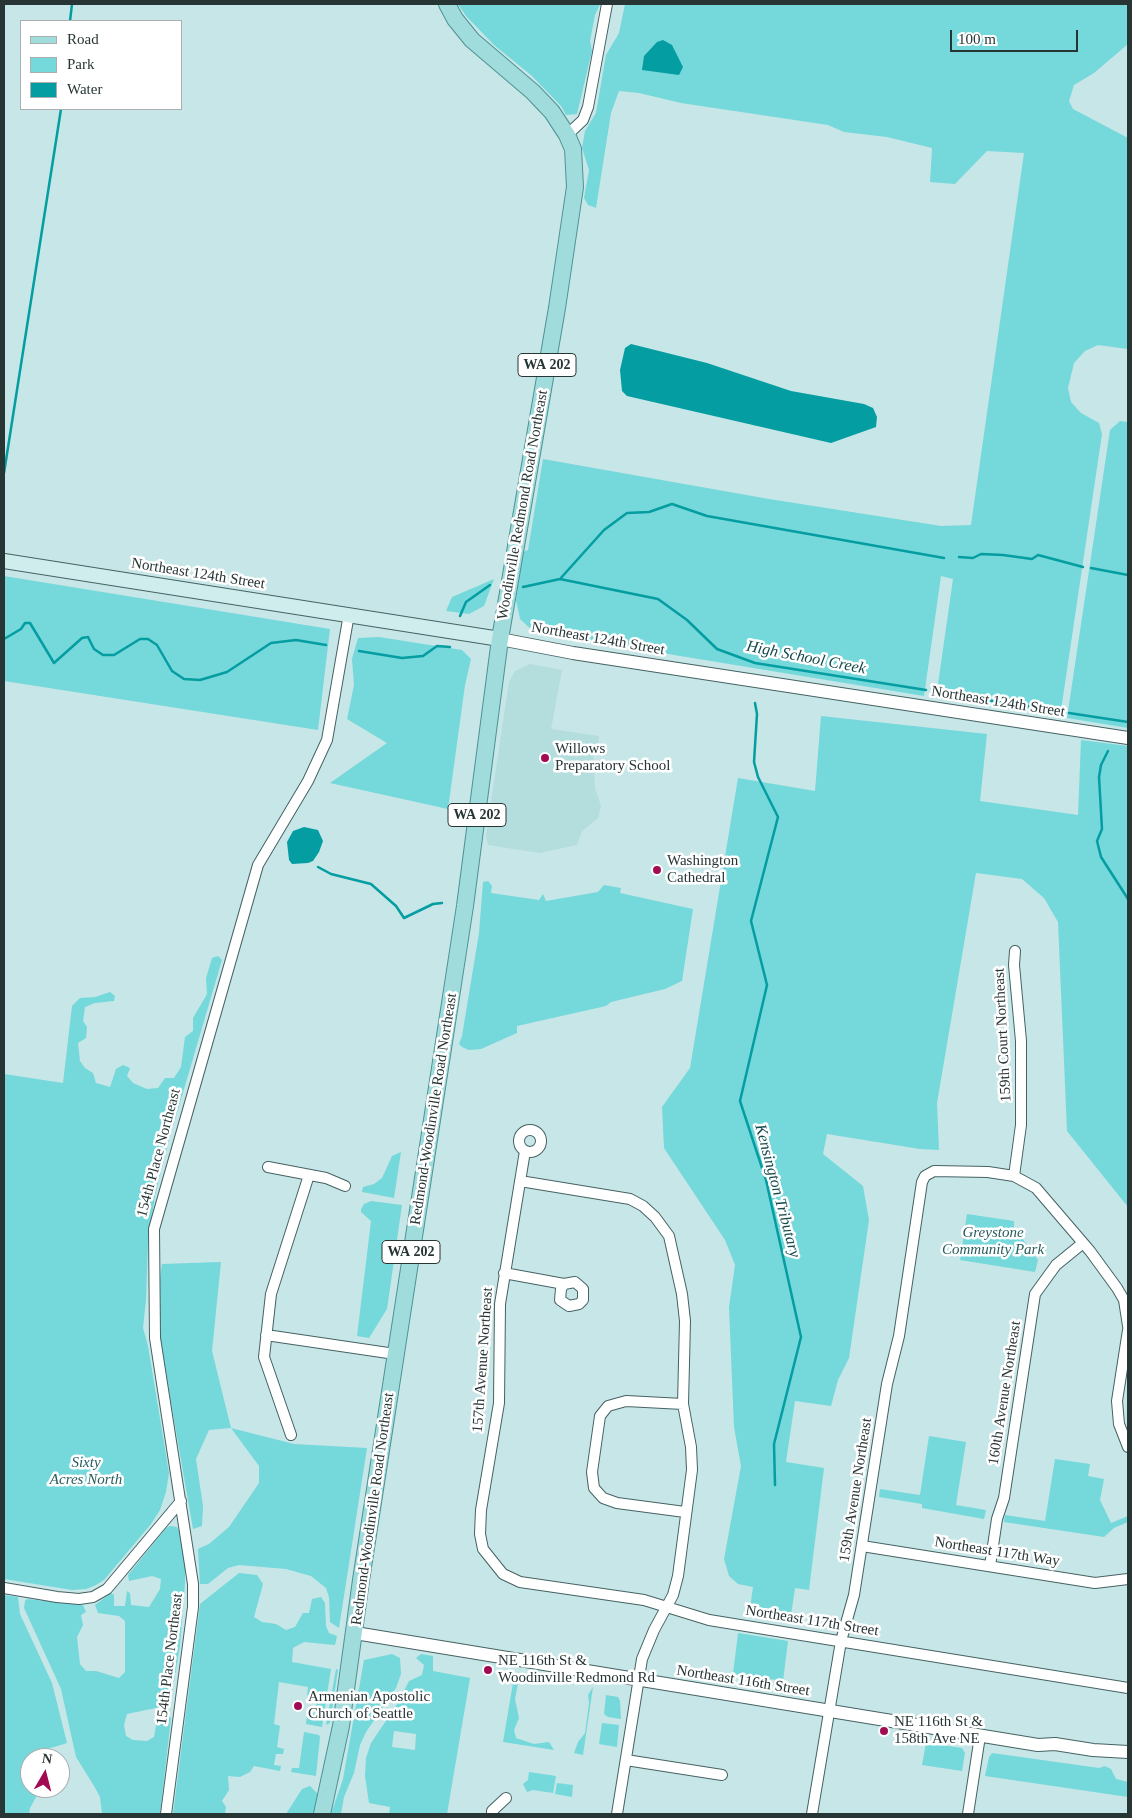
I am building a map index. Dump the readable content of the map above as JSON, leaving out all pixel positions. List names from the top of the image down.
{
  "streets": {
    "main road": [
      "WA 202",
      "Woodinville Redmond Road Northeast",
      "Northeast 124th Street",
      "Redmond-Woodinville Road Northeast"
    ],
    "street": [
      "159th Court Northeast",
      "154th Place Northeast",
      "157th Avenue Northeast",
      "160th Avenue Northeast",
      "159th Avenue Northeast",
      "Northeast 117th Way",
      "Northeast 117th Street",
      "Northeast 116th Street"
    ]
  },
  "crossings": [
    ["Woodinville Redmond Road Northeast", "Northeast 124th Street"],
    ["Woodinville Redmond Road Northeast", "Redmond-Woodinville Road Northeast"],
    ["Northeast 124th Street", "Redmond-Woodinville Road Northeast"],
    ["Northeast 124th Street", "154th Place Northeast"],
    ["159th Court Northeast", "159th Avenue Northeast"],
    ["Redmond-Woodinville Road Northeast", "Northeast 116th Street"],
    ["157th Avenue Northeast", "Northeast 117th Street"],
    ["160th Avenue Northeast", "Northeast 117th Way"],
    ["159th Avenue Northeast", "Northeast 117th Way"],
    ["159th Avenue Northeast", "Northeast 117th Street"],
    ["159th Avenue Northeast", "Northeast 116th Street"]
  ],
  "water": ["High School Creek", "Kensington Tributary"],
  "parks": ["Greystone Community Park", "Sixty Acres North"],
  "places": [
    "Willows Preparatory School",
    "Washington Cathedral",
    "NE 116th St & Woodinville Redmond Rd",
    "Armenian Apostolic Church of Seattle",
    "NE 116th St & 158th Ave NE"
  ],
  "legend": ["Road", "Park", "Water"],
  "scale_bar": "100 m",
  "north": "top"
}
